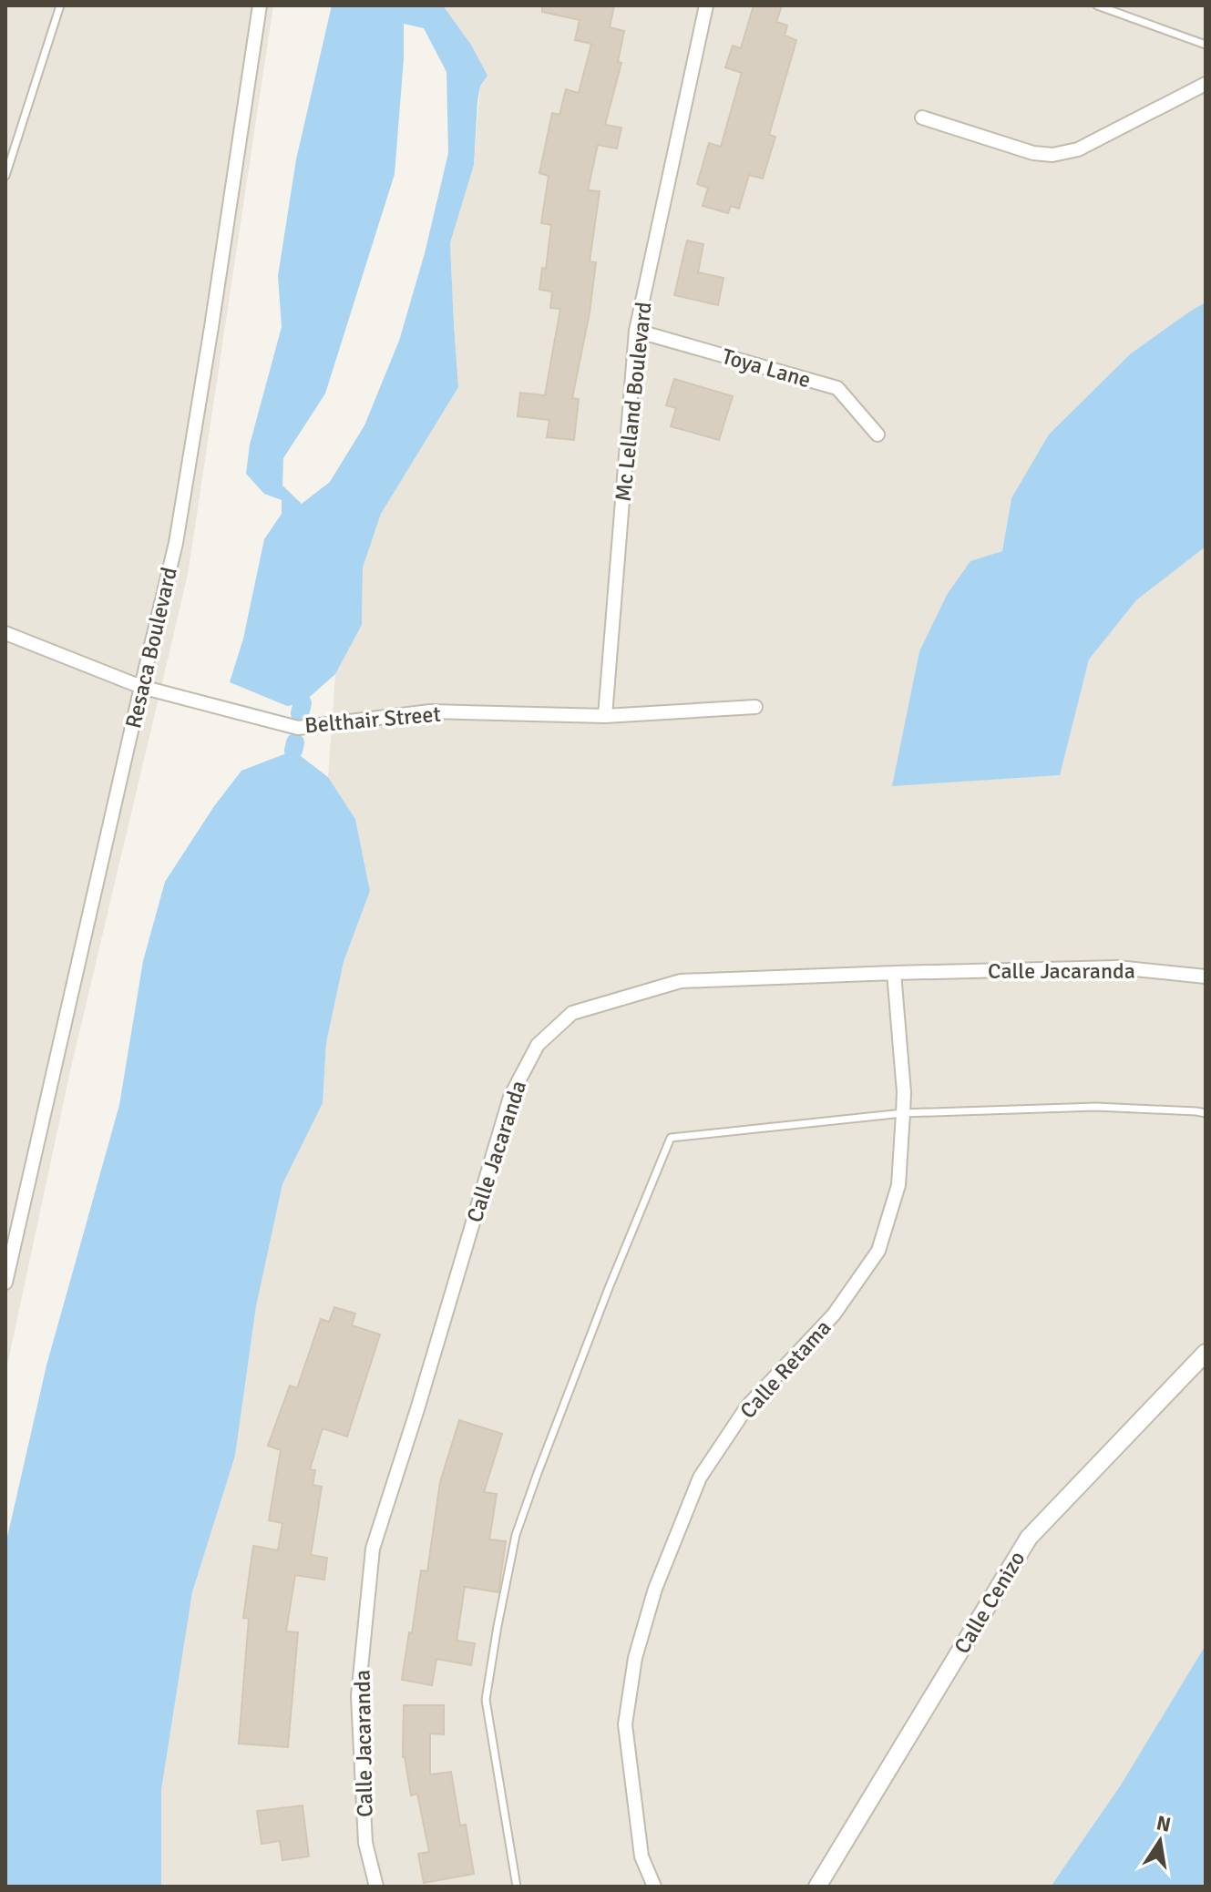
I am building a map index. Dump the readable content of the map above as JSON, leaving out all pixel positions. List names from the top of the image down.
{
  "streets": {
    "street": [
      "Toya Lane",
      "Mc Lelland Boulevard",
      "Resaca Boulevard",
      "Belthair Street",
      "Calle Jacaranda",
      "Calle Retama",
      "Calle Cenizo"
    ]
  },
  "crossings": [
    ["Toya Lane", "Mc Lelland Boulevard"],
    ["Mc Lelland Boulevard", "Belthair Street"],
    ["Resaca Boulevard", "Belthair Street"],
    ["Calle Jacaranda", "Calle Retama"]
  ],
  "north": "top"
}
